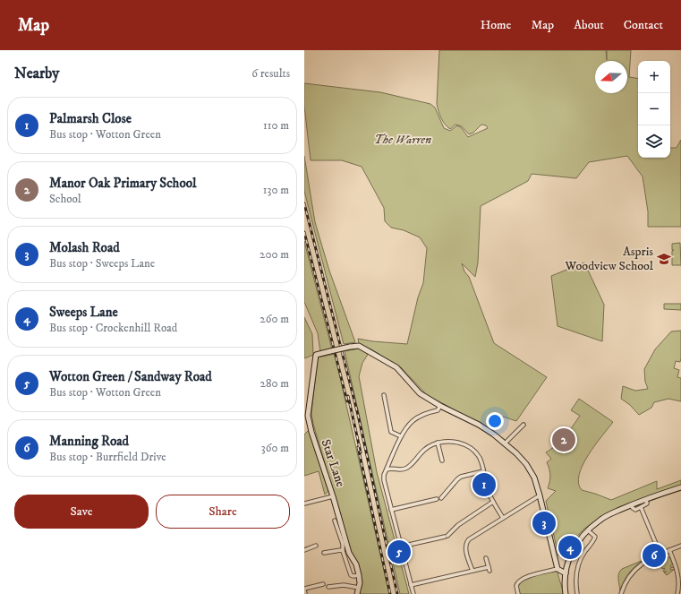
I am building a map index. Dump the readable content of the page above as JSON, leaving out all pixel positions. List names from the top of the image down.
{
  "streets": {
    "street": ["Star Lane"]
  },
  "parks": ["The Warren"],
  "places": {
    "school or university": ["Aspris Woodview School"]
  },
  "north": "left",
  "page": {
    "header": "Map",
    "nav": [
      "Home",
      "Map",
      "About",
      "Contact"
    ],
    "heading": ["Nearby", "6 results"],
    "map_buttons": ["+", "−"],
    "list": [
      {
        "mark": "1",
        "name": "Palmarsh Close",
        "note": "Bus stop · Wotton Green",
        "value": "110 m"
      },
      {
        "mark": "2",
        "name": "Manor Oak Primary School",
        "note": "School",
        "value": "130 m"
      },
      {
        "mark": "3",
        "name": "Molash Road",
        "note": "Bus stop · Sweeps Lane",
        "value": "200 m"
      },
      {
        "mark": "4",
        "name": "Sweeps Lane",
        "note": "Bus stop · Crockenhill Road",
        "value": "260 m"
      },
      {
        "mark": "5",
        "name": "Wotton Green / Sandway Road",
        "note": "Bus stop · Wotton Green",
        "value": "280 m"
      },
      {
        "mark": "6",
        "name": "Manning Road",
        "note": "Bus stop · Burrfield Drive",
        "value": "360 m"
      }
    ],
    "pins": [
      "2",
      "1",
      "3",
      "4",
      "5",
      "6"
    ],
    "buttons": ["Save", "Share"]
  }
}
